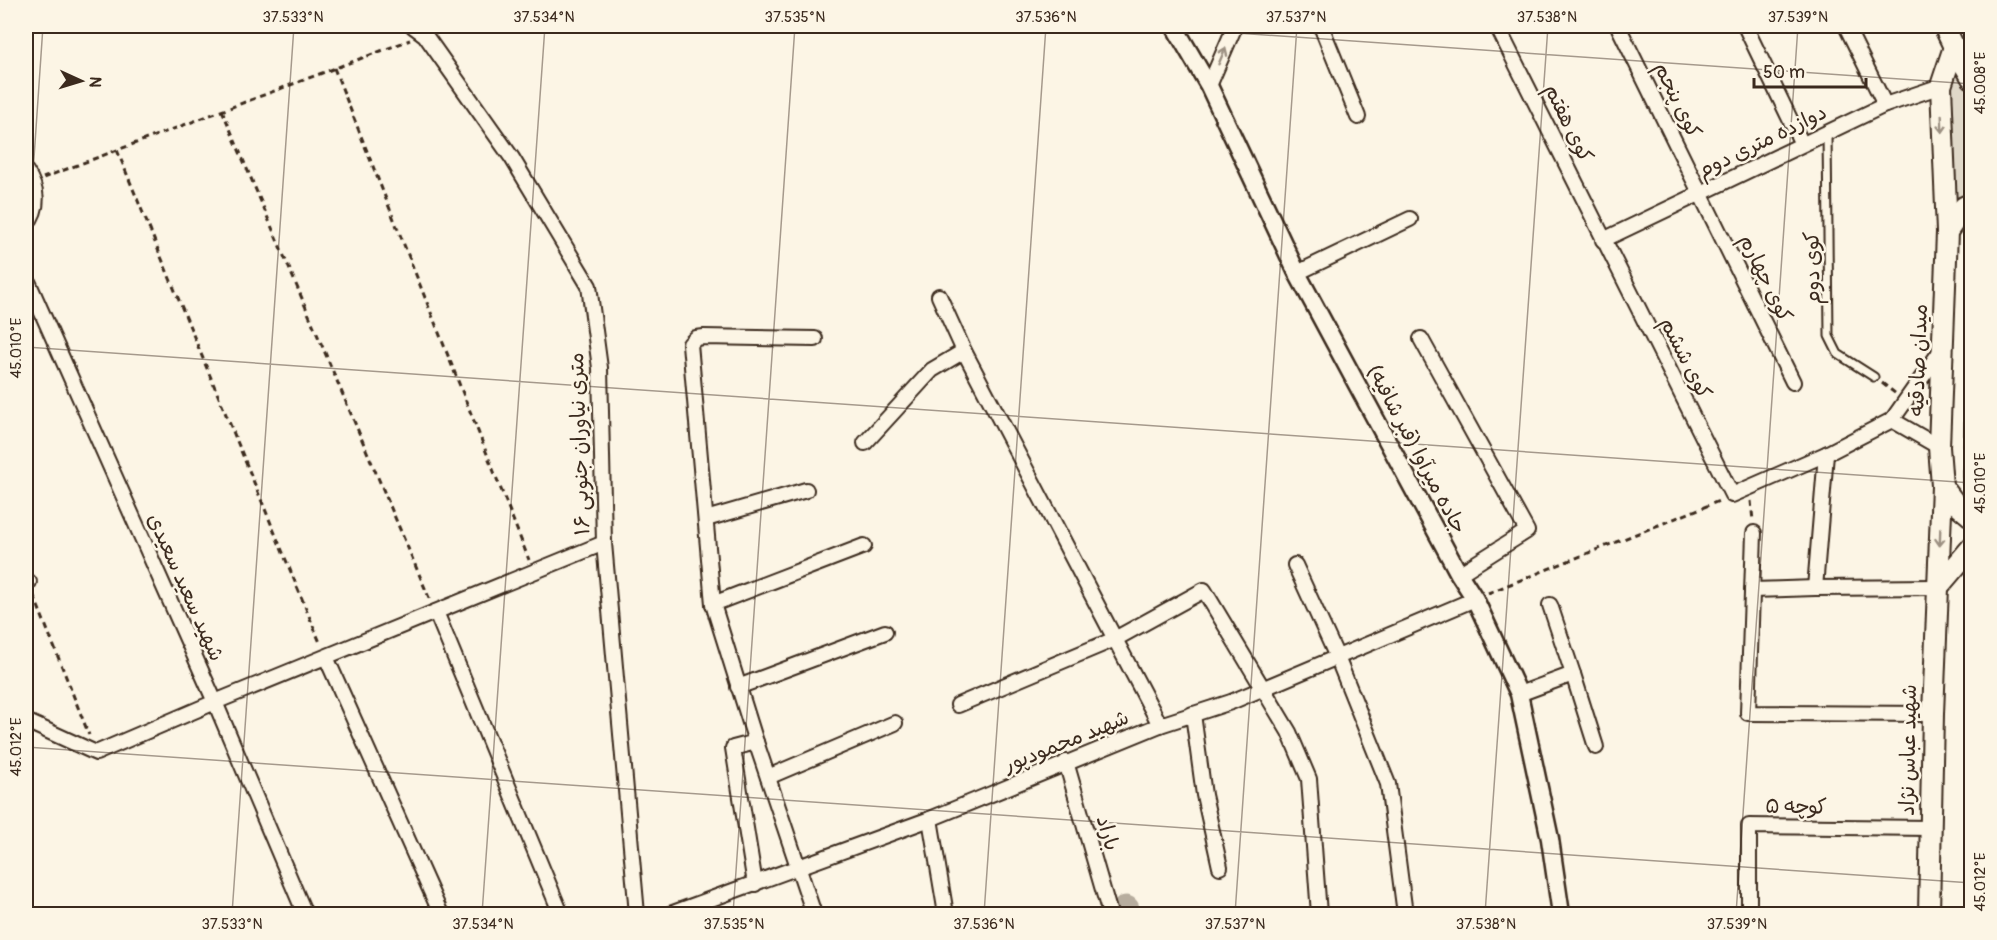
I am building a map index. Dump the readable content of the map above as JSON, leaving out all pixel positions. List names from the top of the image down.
{
  "streets": {
    "main road": ["میدان صادقیه", "شهید عباس نژاد"],
    "street": [
      "کوی پنجم",
      "کوی هفتم",
      "دوازده متری دوم",
      "کوی چهارم",
      "کوی ششم",
      "۱۶ متری نیاوران جنوبی",
      "جاده میرآوا (قبر شافیه)",
      "شهید سعید سعیدی",
      "شهید محمودپور",
      "کوچه ۵",
      "باراد"
    ],
    "lane": ["کوی دوم"]
  },
  "crossings": [
    ["کوی پنجم", "دوازده متری دوم"],
    ["کوی پنجم", "کوی چهارم"],
    ["کوی هفتم", "دوازده متری دوم"],
    ["کوی هفتم", "کوی ششم"],
    ["دوازده متری دوم", "کوی دوم"],
    ["دوازده متری دوم", "کوی چهارم"],
    ["دوازده متری دوم", "کوی ششم"],
    ["دوازده متری دوم", "میدان صادقیه"],
    ["میدان صادقیه", "شهید عباس نژاد"],
    ["جاده میرآوا (قبر شافیه)", "شهید محمودپور"],
    ["شهید محمودپور", "باراد"],
    ["شهید عباس نژاد", "کوچه ۵"]
  ],
  "one_way": ["میدان صادقیه"],
  "scale_bar": "50 m",
  "north": "right",
  "coordinates": [
    "37.533°N",
    "37.534°N",
    "37.535°N",
    "37.536°N",
    "37.537°N",
    "37.538°N",
    "37.539°N",
    "45.008°E",
    "45.010°E",
    "45.012°E"
  ]
}
